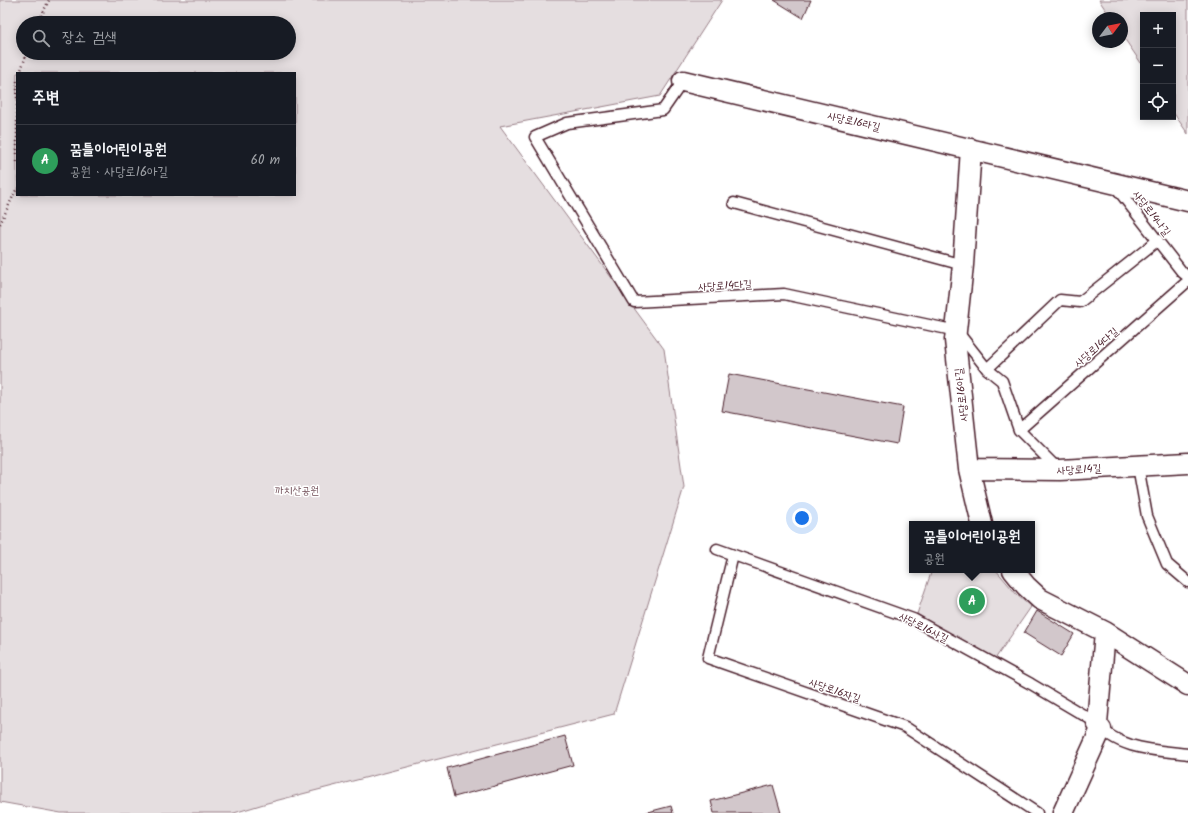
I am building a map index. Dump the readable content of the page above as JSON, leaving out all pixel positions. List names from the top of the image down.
{
  "streets": {
    "street": ["사당로16라길", "사당로16아길", "사당로14길"],
    "lane": [
      "사당로14나길",
      "사당로14다길",
      "사당로16사길",
      "사당로16자길"
    ]
  },
  "crossings": [
    ["사당로16라길", "사당로14나길"],
    ["사당로16라길", "사당로14다길"],
    ["사당로16라길", "사당로16아길"],
    ["사당로14다길", "사당로16아길"],
    ["사당로16아길", "사당로14길"],
    ["사당로16사길", "사당로16자길"]
  ],
  "parks": ["까치산공원"],
  "north": "top right",
  "page": {
    "map_buttons": ["+", "−"],
    "search": "장소 검색",
    "heading": "주변",
    "list": [
      {
        "mark": "A",
        "name": "꿈틀이어린이공원",
        "note": "공원 · 사당로16아길",
        "value": "60 m"
      }
    ],
    "popup": ["꿈틀이어린이공원", "공원"],
    "pins": "A"
  }
}
